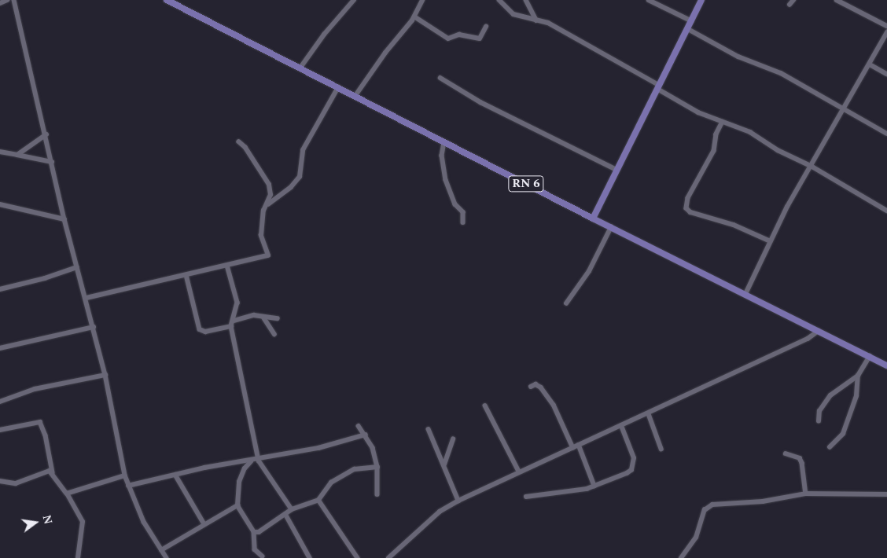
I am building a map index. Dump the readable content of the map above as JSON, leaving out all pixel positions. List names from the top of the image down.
{
  "streets": {
    "main road": ["RN 6"]
  },
  "north": "right"
}
